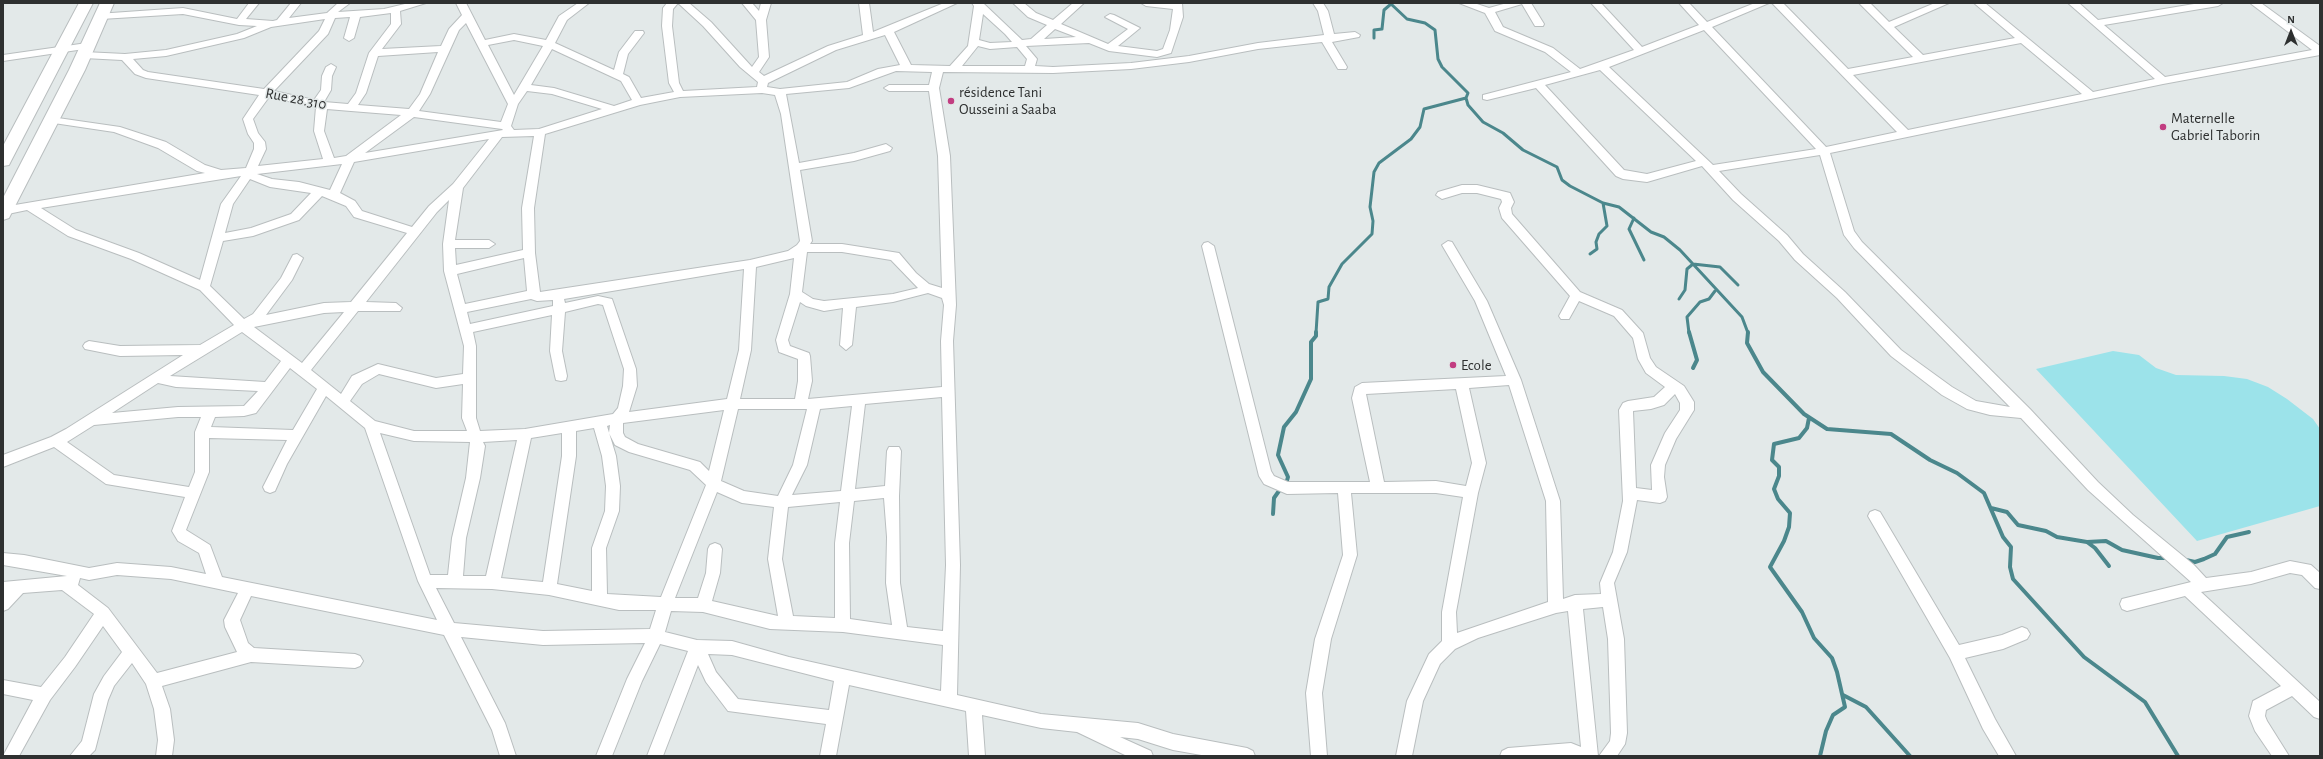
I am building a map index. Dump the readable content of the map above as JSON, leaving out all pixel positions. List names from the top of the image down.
{
  "streets": {
    "street": ["Rue 28.310"]
  },
  "places": ["résidence Tani Ousseini a Saaba", "Maternelle Gabriel Taborin", "Ecole"],
  "north": "top"
}
